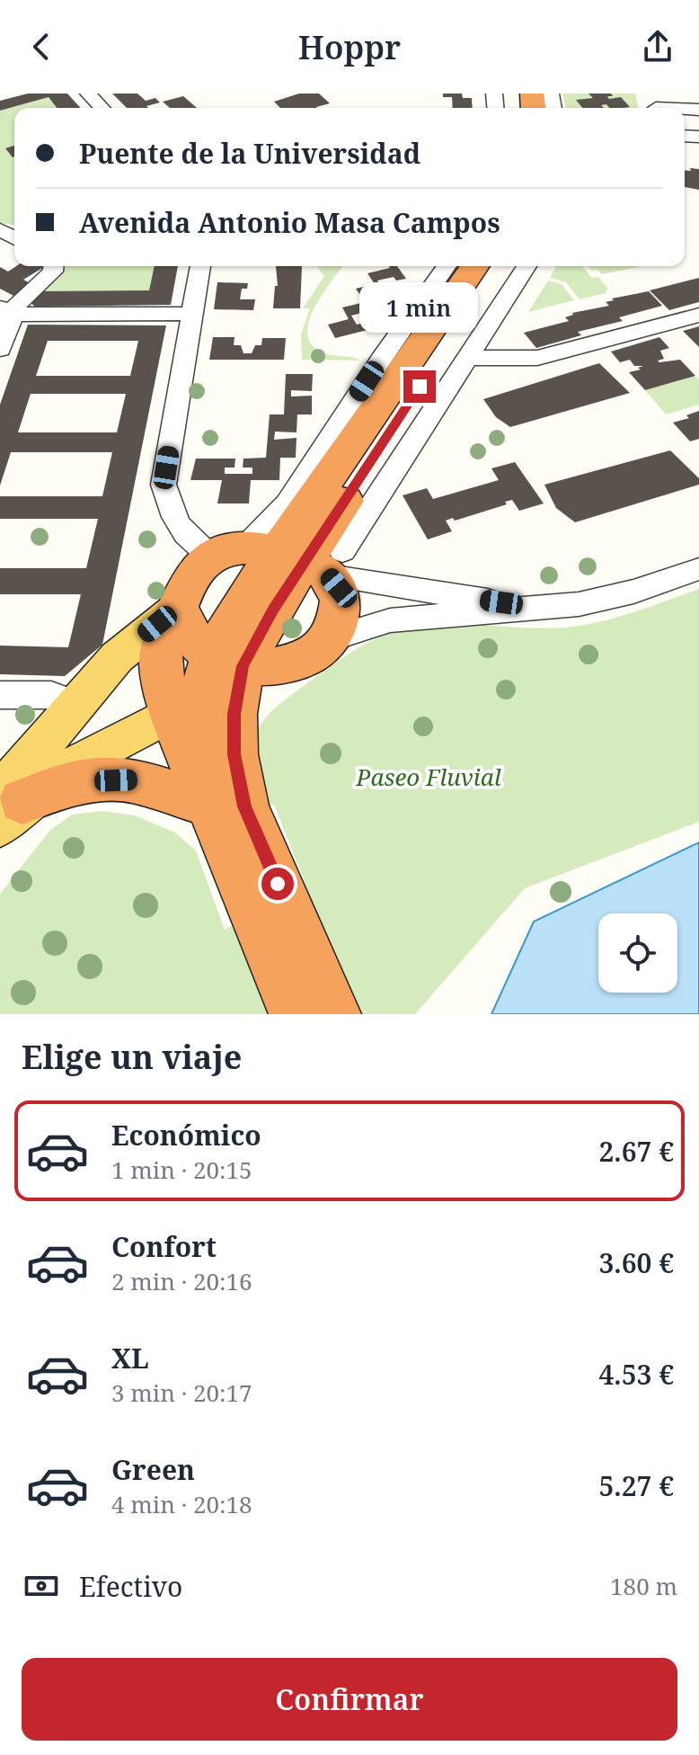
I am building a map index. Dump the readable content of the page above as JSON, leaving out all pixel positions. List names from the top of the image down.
{
  "parks": ["Paseo Fluvial"],
  "page": {
    "header": "Hoppr",
    "banner": ["Puente de la Universidad", "Avenida Antonio Masa Campos"],
    "bubble": "1 min",
    "heading": "Elige un viaje",
    "list": [
      {
        "name": "Económico",
        "note": "1 min · 20:15",
        "value": "2.67 €"
      },
      {
        "name": "Confort",
        "note": "2 min · 20:16",
        "value": "3.60 €"
      },
      {
        "name": "XL",
        "note": "3 min · 20:17",
        "value": "4.53 €"
      },
      {
        "name": "Green",
        "note": "4 min · 20:18",
        "value": "5.27 €"
      }
    ],
    "pay": ["Efectivo", "180 m"],
    "buttons": "Confirmar"
  }
}
